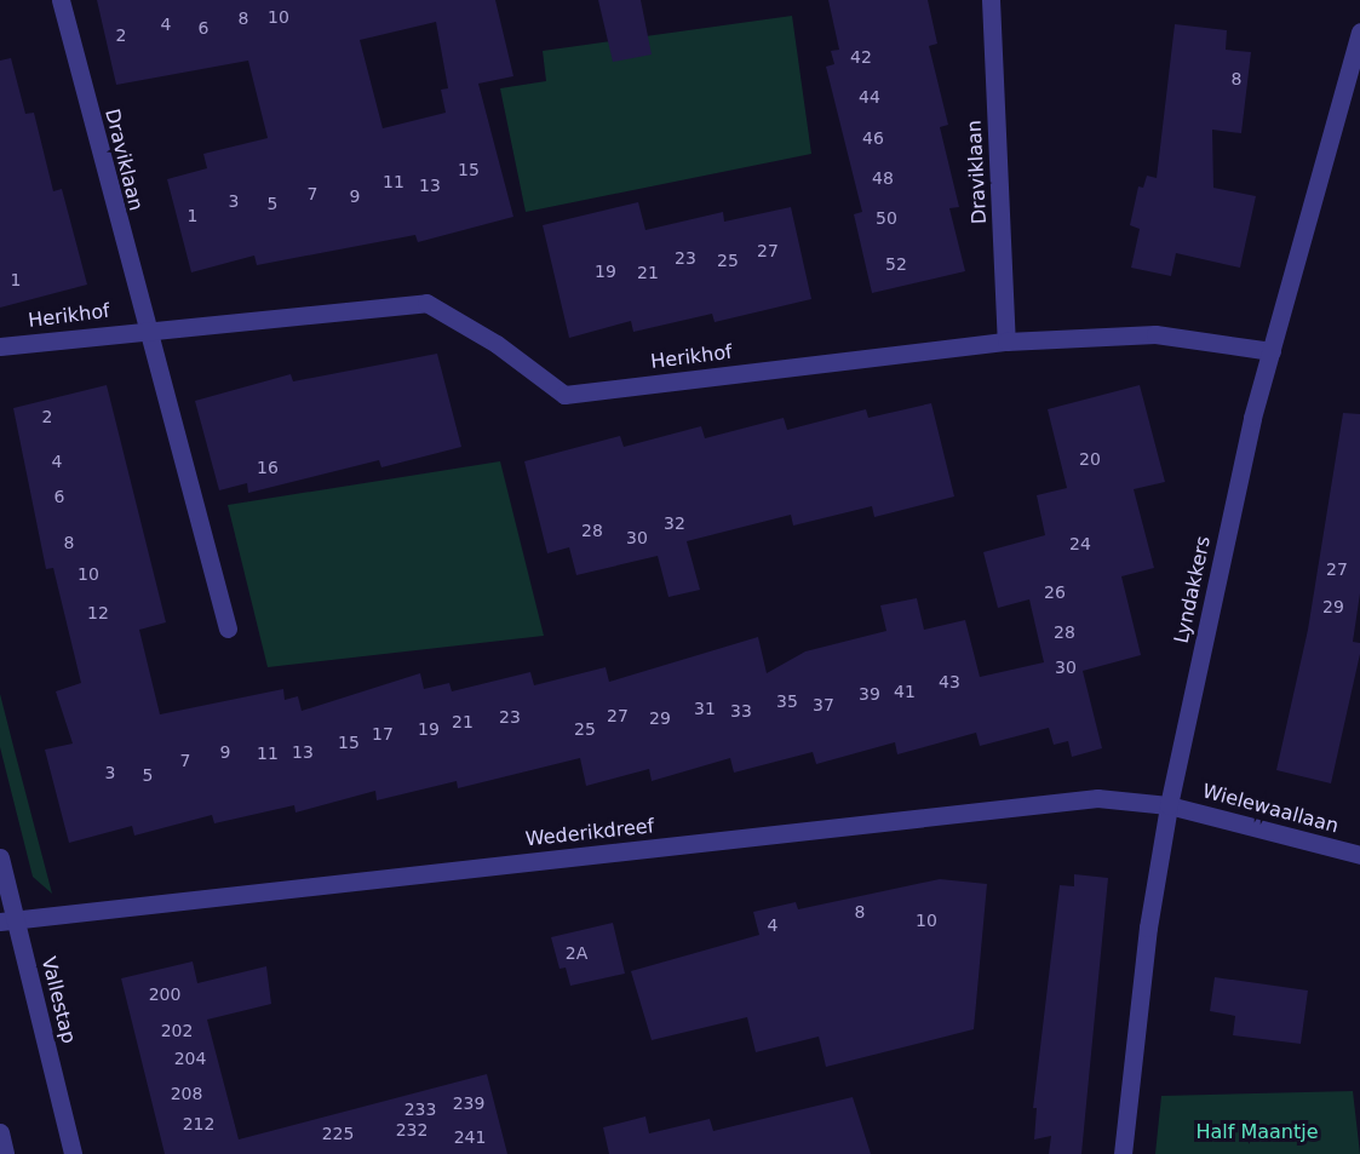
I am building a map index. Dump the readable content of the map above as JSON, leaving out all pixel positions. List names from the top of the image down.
{
  "streets": {
    "street": [
      "Draviklaan",
      "Herikhof",
      "Lyndakkers",
      "Wielewaallaan",
      "Wederikdreef",
      "Vallestap"
    ]
  },
  "crossings": [
    ["Draviklaan", "Herikhof"],
    ["Herikhof", "Lyndakkers"],
    ["Lyndakkers", "Wielewaallaan"],
    ["Lyndakkers", "Wederikdreef"],
    ["Wielewaallaan", "Wederikdreef"],
    ["Wederikdreef", "Vallestap"]
  ],
  "parks": ["Half Maantje"],
  "house_numbers": [
    "10",
    "8",
    "4",
    "6",
    "2",
    "42",
    "8",
    "44",
    "46",
    "15",
    "48",
    "11",
    "13",
    "7",
    "9",
    "3",
    "5",
    "1",
    "50",
    "27",
    "23",
    "25",
    "52",
    "19",
    "21",
    "1",
    "2",
    "20",
    "4",
    "16",
    "6",
    "32",
    "28",
    "30",
    "8",
    "24",
    "27",
    "10",
    "26",
    "29",
    "12",
    "28",
    "30",
    "43",
    "41",
    "39",
    "35",
    "37",
    "31",
    "33",
    "27",
    "23",
    "29",
    "21",
    "19",
    "25",
    "17",
    "15",
    "9",
    "13",
    "11",
    "7",
    "3",
    "5",
    "8",
    "10",
    "4",
    "2A",
    "200",
    "202",
    "204",
    "208",
    "239",
    "233",
    "212",
    "232",
    "225",
    "241"
  ]
}
